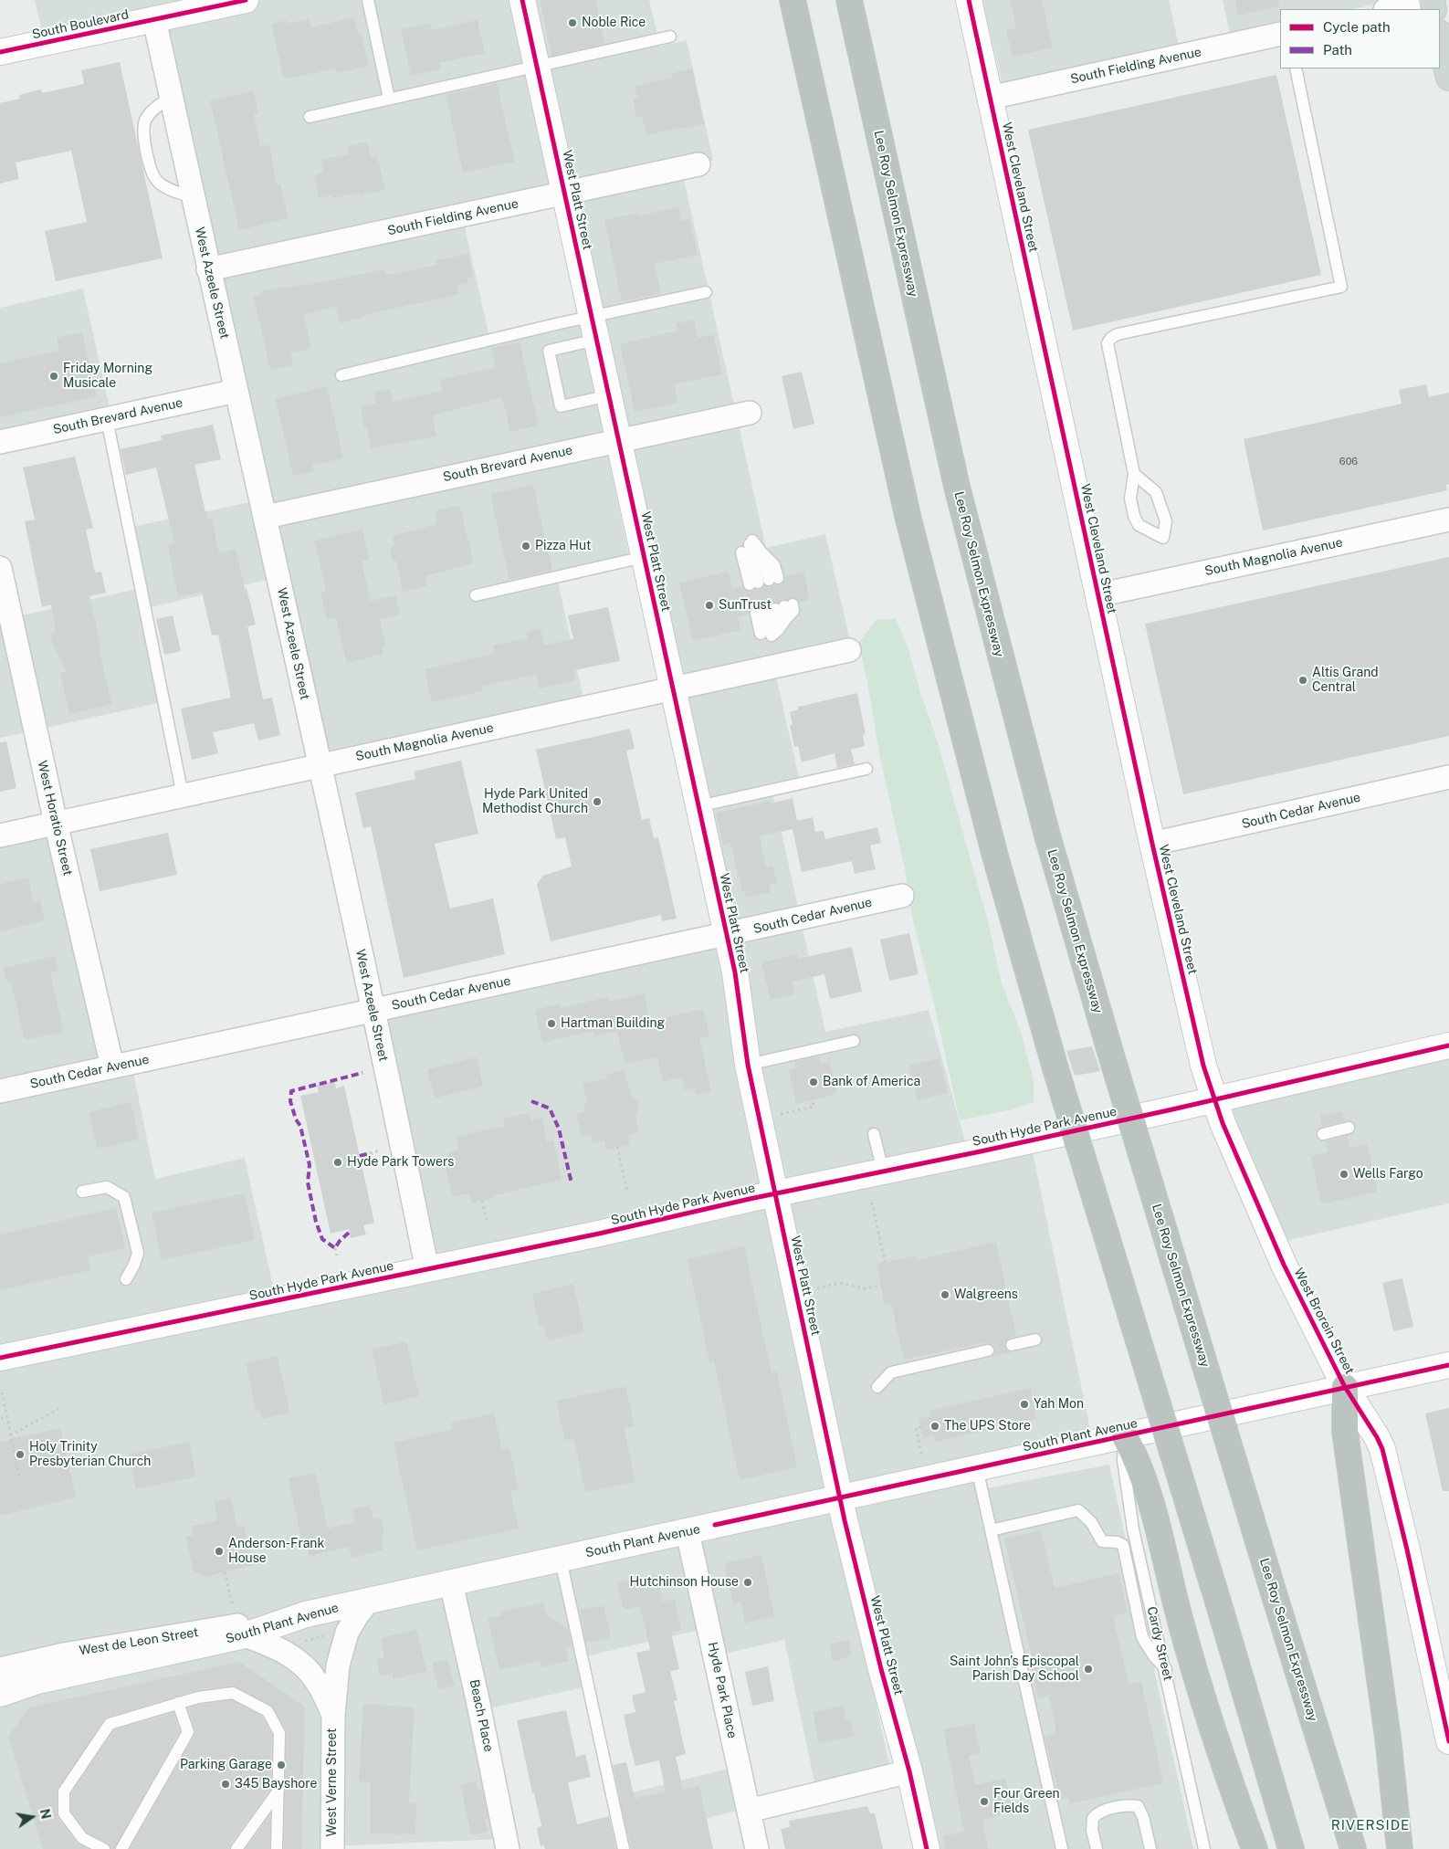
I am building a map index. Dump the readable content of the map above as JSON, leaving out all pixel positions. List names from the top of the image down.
{
  "streets": {
    "highway": ["Lee Roy Selmon Expressway"],
    "main road": [
      "South Boulevard",
      "West Cleveland Street",
      "West Platt Street",
      "South Hyde Park Avenue",
      "West Brorein Street",
      "South Plant Avenue"
    ],
    "street": [
      "South Fielding Avenue",
      "West Azeele Street",
      "South Brevard Avenue",
      "South Magnolia Avenue",
      "South Cedar Avenue",
      "West Horatio Street",
      "West de Leon Street",
      "Hyde Park Place",
      "Beach Place",
      "West Verne Street"
    ],
    "lane": ["Cardy Street"]
  },
  "crossings": [
    ["South Boulevard", "West Azeele Street"],
    ["South Fielding Avenue", "West Cleveland Street"],
    ["South Fielding Avenue", "West Platt Street"],
    ["South Fielding Avenue", "West Azeele Street"],
    ["West Cleveland Street", "South Magnolia Avenue"],
    ["West Cleveland Street", "South Cedar Avenue"],
    ["West Cleveland Street", "South Hyde Park Avenue"],
    ["West Cleveland Street", "West Brorein Street"],
    ["West Platt Street", "South Brevard Avenue"],
    ["West Platt Street", "South Magnolia Avenue"],
    ["West Platt Street", "South Cedar Avenue"],
    ["West Platt Street", "South Hyde Park Avenue"],
    ["West Platt Street", "South Plant Avenue"],
    ["West Azeele Street", "South Brevard Avenue"],
    ["West Azeele Street", "South Magnolia Avenue"],
    ["West Azeele Street", "South Cedar Avenue"],
    ["West Azeele Street", "South Hyde Park Avenue"],
    ["South Magnolia Avenue", "West Horatio Street"],
    ["South Cedar Avenue", "West Horatio Street"],
    ["South Hyde Park Avenue", "West Brorein Street"],
    ["West Brorein Street", "South Plant Avenue"],
    ["South Plant Avenue", "West de Leon Street"],
    ["South Plant Avenue", "Cardy Street"],
    ["South Plant Avenue", "Hyde Park Place"],
    ["South Plant Avenue", "Beach Place"],
    ["South Plant Avenue", "West Verne Street"]
  ],
  "districts": ["RIVERSIDE"],
  "places": [
    "Noble Rice",
    "Friday Morning Musicale",
    "Pizza Hut",
    "SunTrust",
    "Altis Grand Central",
    "Hyde Park United Methodist Church",
    "Hartman Building",
    "Bank of America",
    "Hyde Park Towers",
    "Wells Fargo",
    "Walgreens",
    "Yah Mon",
    "The UPS Store",
    "Holy Trinity Presbyterian Church",
    "Anderson-Frank House",
    "Hutchinson House",
    "Saint John's Episcopal Parish Day School",
    "Parking Garage",
    "345 Bayshore",
    "Four Green Fields"
  ],
  "house_numbers": ["606"],
  "legend": ["Cycle path", "Path"],
  "north": "right"
}
